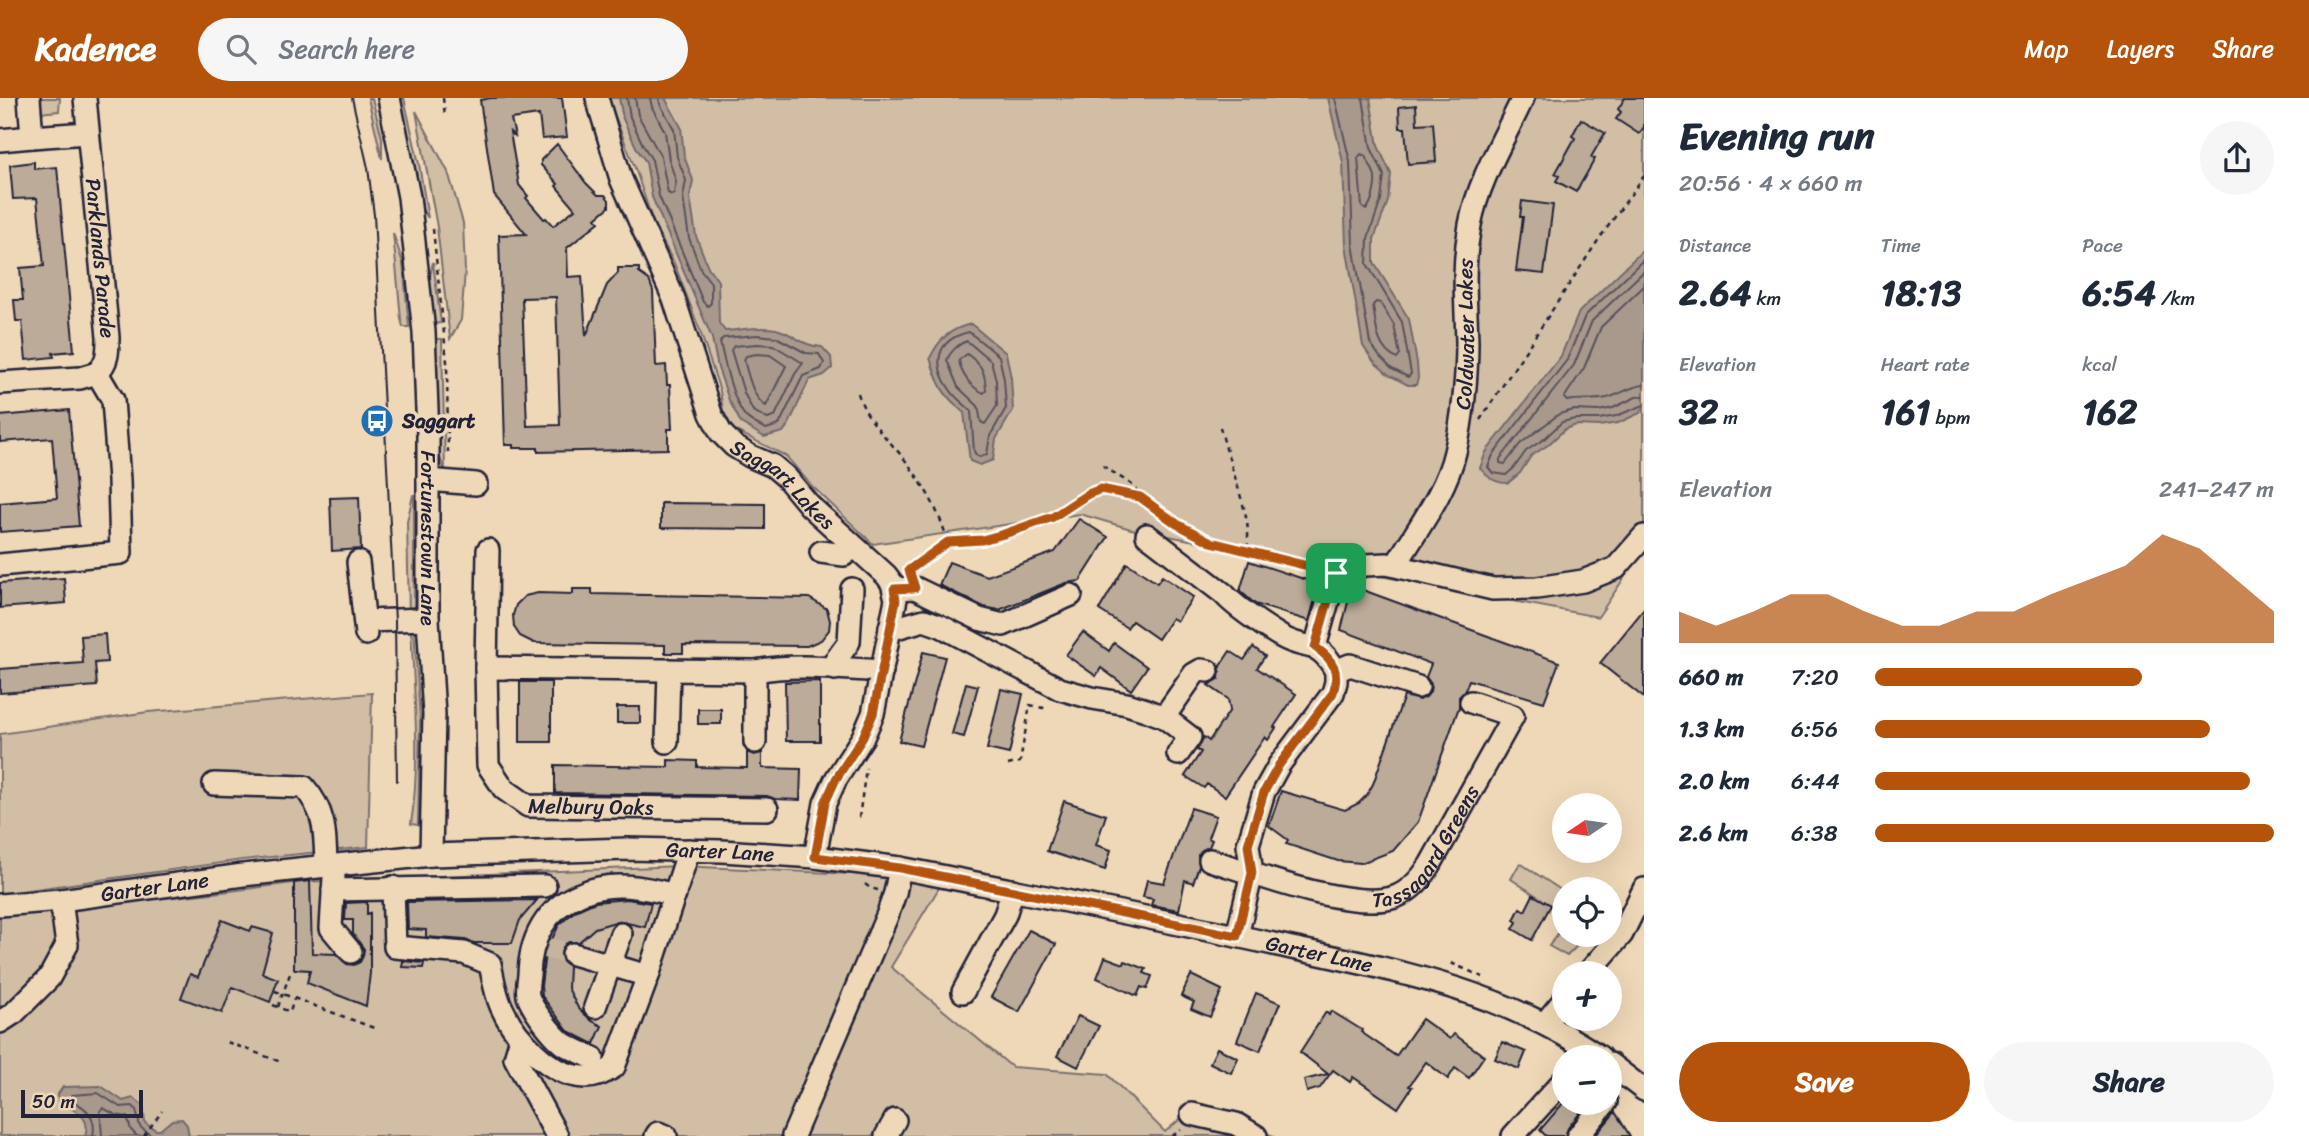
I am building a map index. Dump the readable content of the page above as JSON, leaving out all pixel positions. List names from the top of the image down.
{
  "streets": {
    "street": [
      "Parklands Parade",
      "Coldwater Lakes",
      "Saggart Lakes",
      "Fortunestown Lane",
      "Melbury Oaks",
      "Tassagard Greens",
      "Garter Lane"
    ]
  },
  "crossings": [
    ["Fortunestown Lane", "Garter Lane"]
  ],
  "places": {
    "bus stop": ["Saggart"]
  },
  "scale_bar": "50 m",
  "north": "left",
  "page": {
    "header": "Kadence",
    "search": "Search here",
    "nav": ["Map", "Layers", "Share"],
    "heading": ["Evening run", "20:56 · 4 × 660 m"],
    "stats": [
      ["Distance", "2.64 km"],
      ["Time", "18:13"],
      ["Pace", "6:54 /km"],
      ["Elevation", "32 m"],
      ["Heart rate", "161 bpm"],
      ["kcal", "162"]
    ],
    "chart": ["Elevation", "241–247 m"],
    "list": [
      {
        "name": "660 m",
        "note": "7:20"
      },
      {
        "name": "1.3 km",
        "note": "6:56"
      },
      {
        "name": "2.0 km",
        "note": "6:44"
      },
      {
        "name": "2.6 km",
        "note": "6:38"
      }
    ],
    "map_buttons": ["+", "−"],
    "buttons": ["Save", "Share"],
    "scale": "50 m"
  }
}
